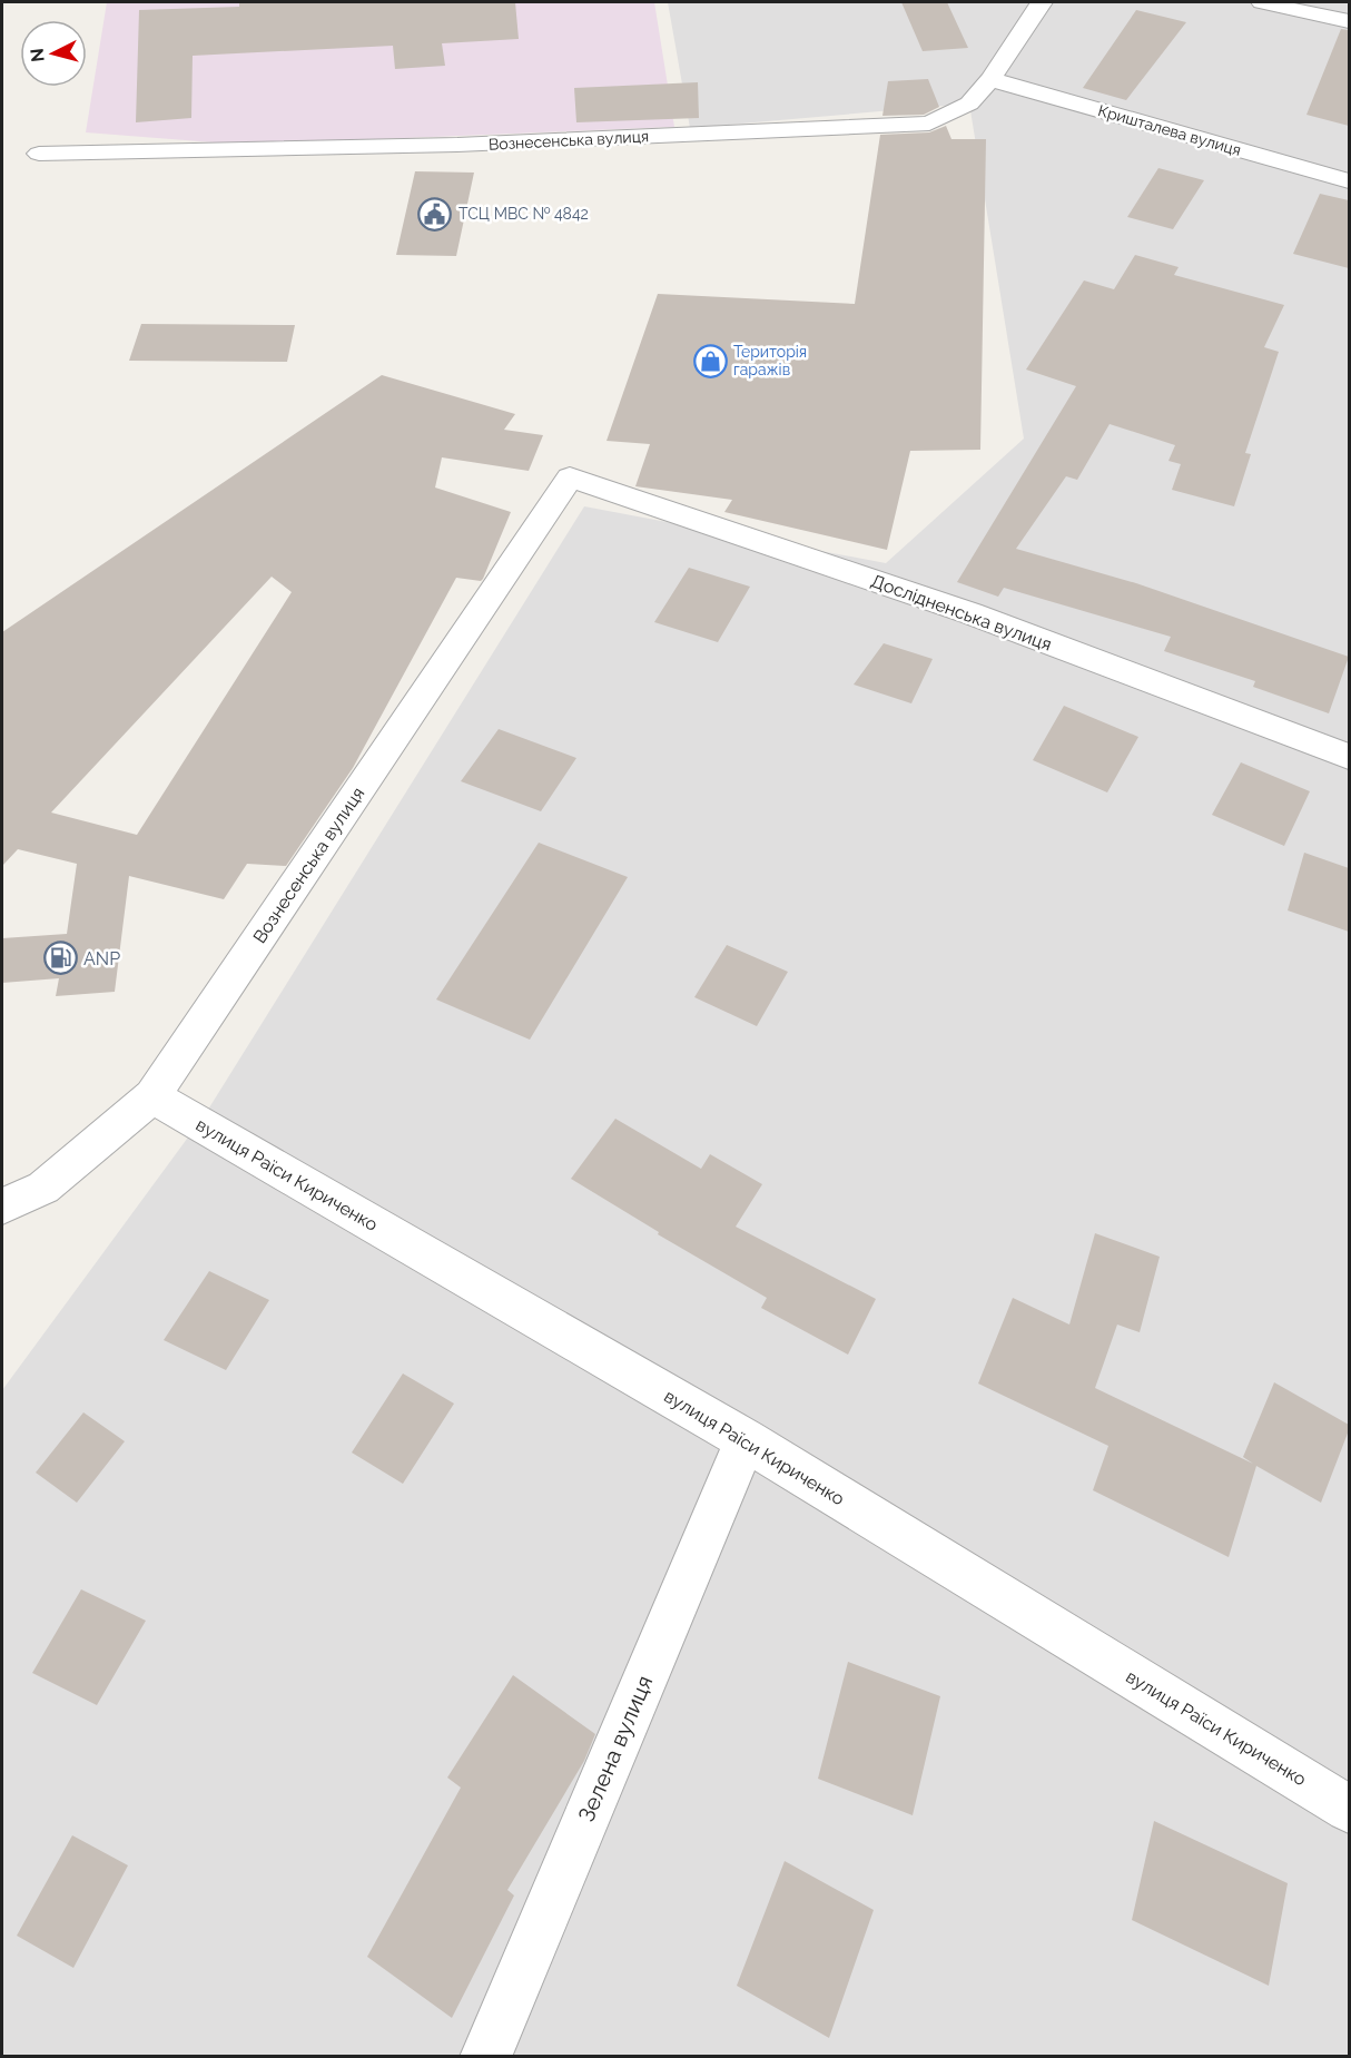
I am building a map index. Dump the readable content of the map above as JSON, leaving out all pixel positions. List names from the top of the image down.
{
  "streets": {
    "street": [
      "Кришталева вулиця",
      "Вознесенська вулиця",
      "Дослідненська вулиця",
      "вулиця Раїси Кириченко",
      "Зелена вулиця"
    ]
  },
  "crossings": [
    ["Кришталева вулиця", "Вознесенська вулиця"],
    ["Вознесенська вулиця", "Дослідненська вулиця"],
    ["Вознесенська вулиця", "вулиця Раїси Кириченко"],
    ["вулиця Раїси Кириченко", "Зелена вулиця"]
  ],
  "places": {
    "public building": ["ТСЦ МВС № 4842"],
    "shop": ["Територія гаражів"],
    "fuel station": ["ANP"]
  },
  "north": "left"
}
